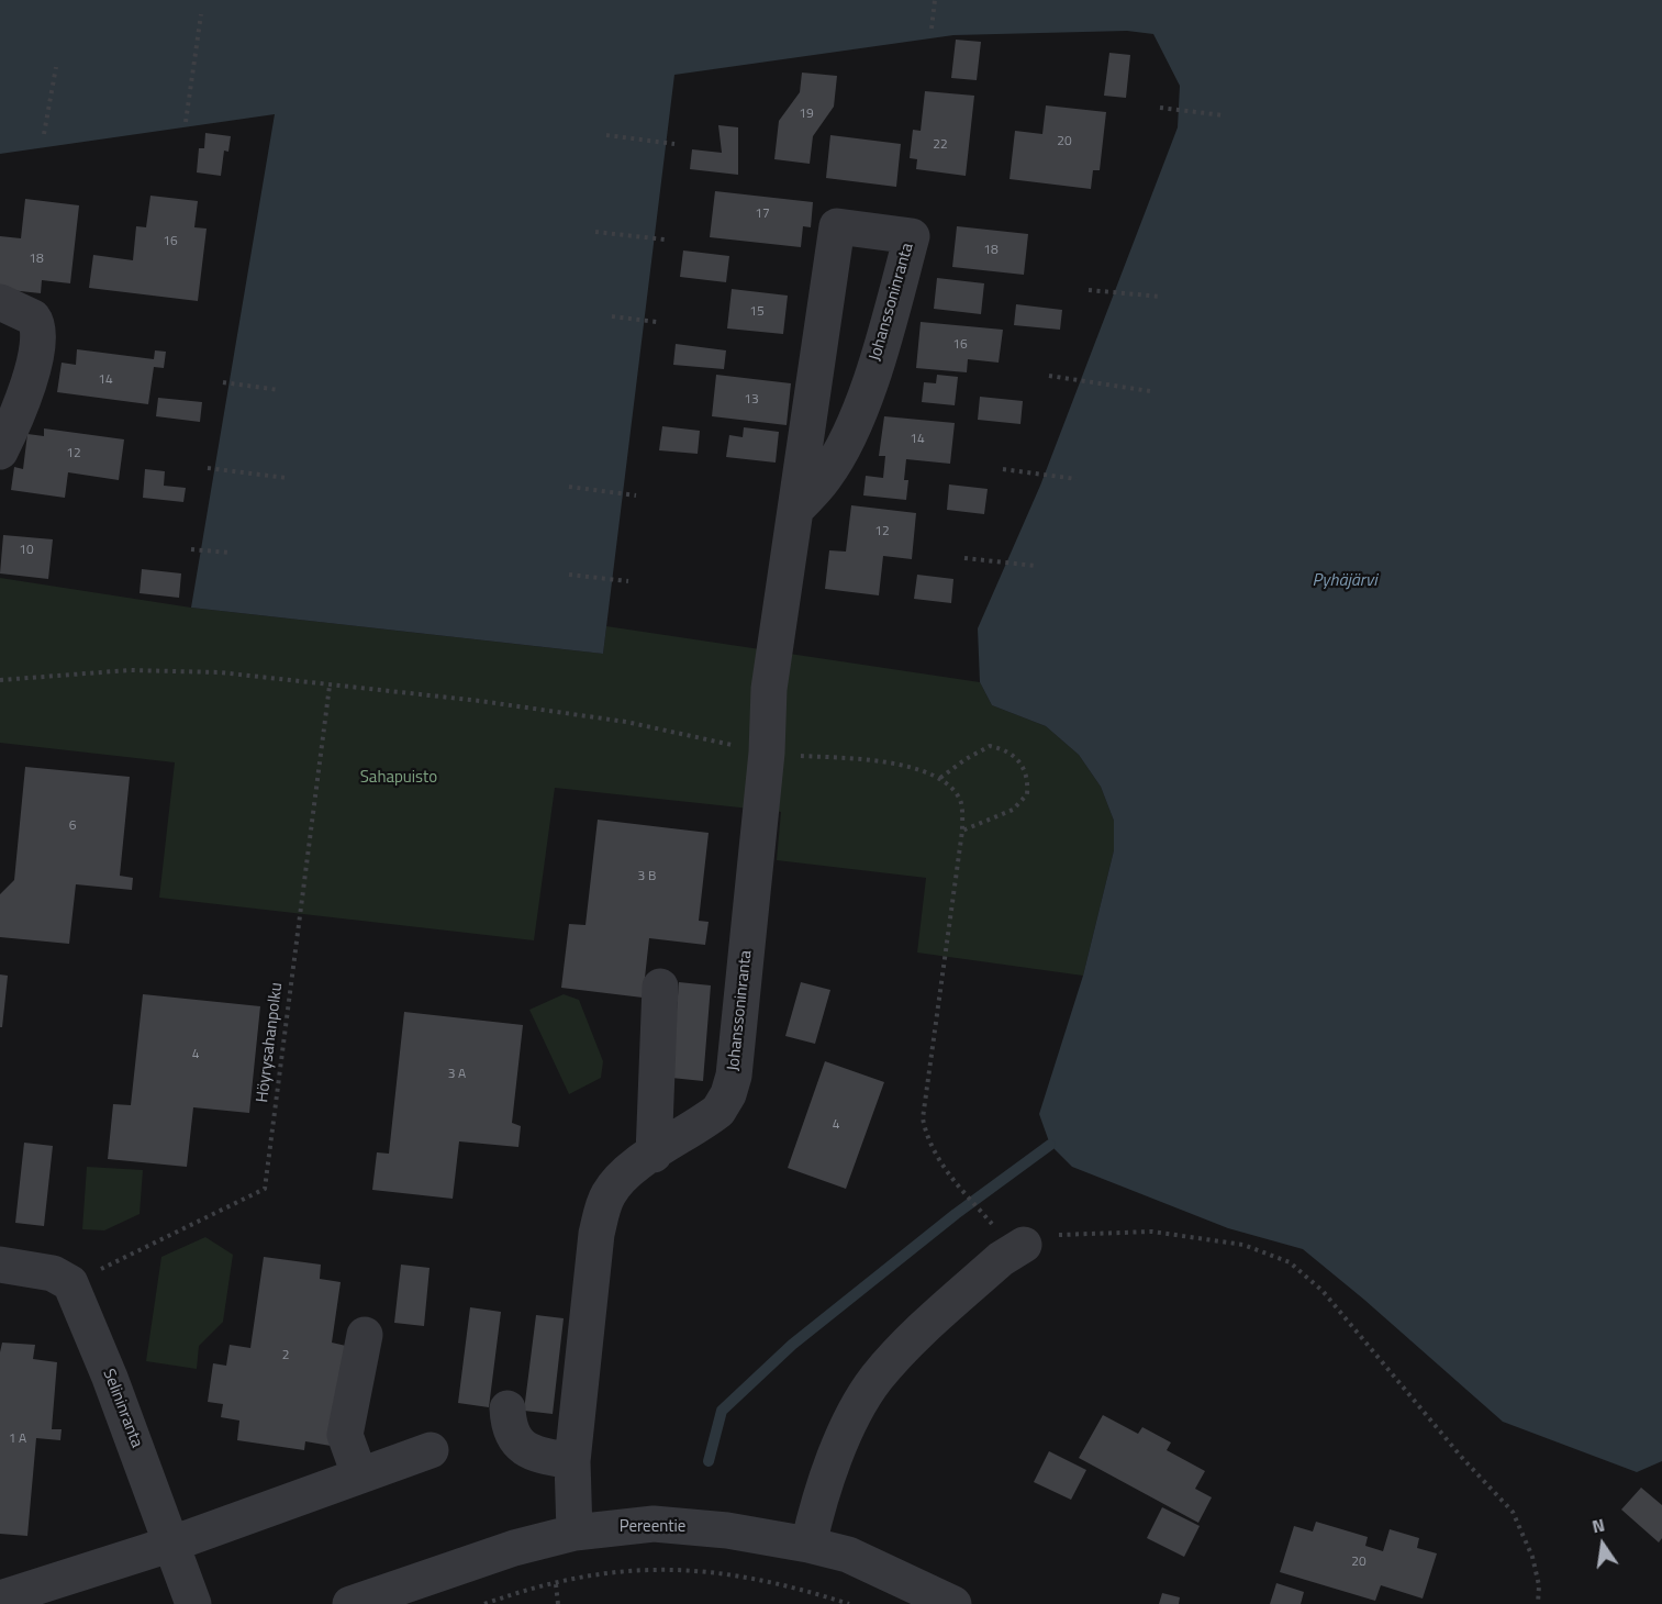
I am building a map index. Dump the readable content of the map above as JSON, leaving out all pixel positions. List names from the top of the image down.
{
  "streets": {
    "street": ["Johanssoninranta", "Selininranta", "Pereentie"],
    "path": ["Höyrysahanpolku"]
  },
  "crossings": [
    ["Johanssoninranta", "Pereentie"],
    ["Höyrysahanpolku", "Selininranta"]
  ],
  "water": ["Pyhäjärvi"],
  "parks": ["Sahapuisto"],
  "house_numbers": [
    "19",
    "20",
    "22",
    "17",
    "16",
    "18",
    "18",
    "15",
    "16",
    "14",
    "13",
    "14",
    "12",
    "12",
    "10",
    "6",
    "3 B",
    "4",
    "3 A",
    "4",
    "2",
    "1 A",
    "20"
  ],
  "north": "top"
}
